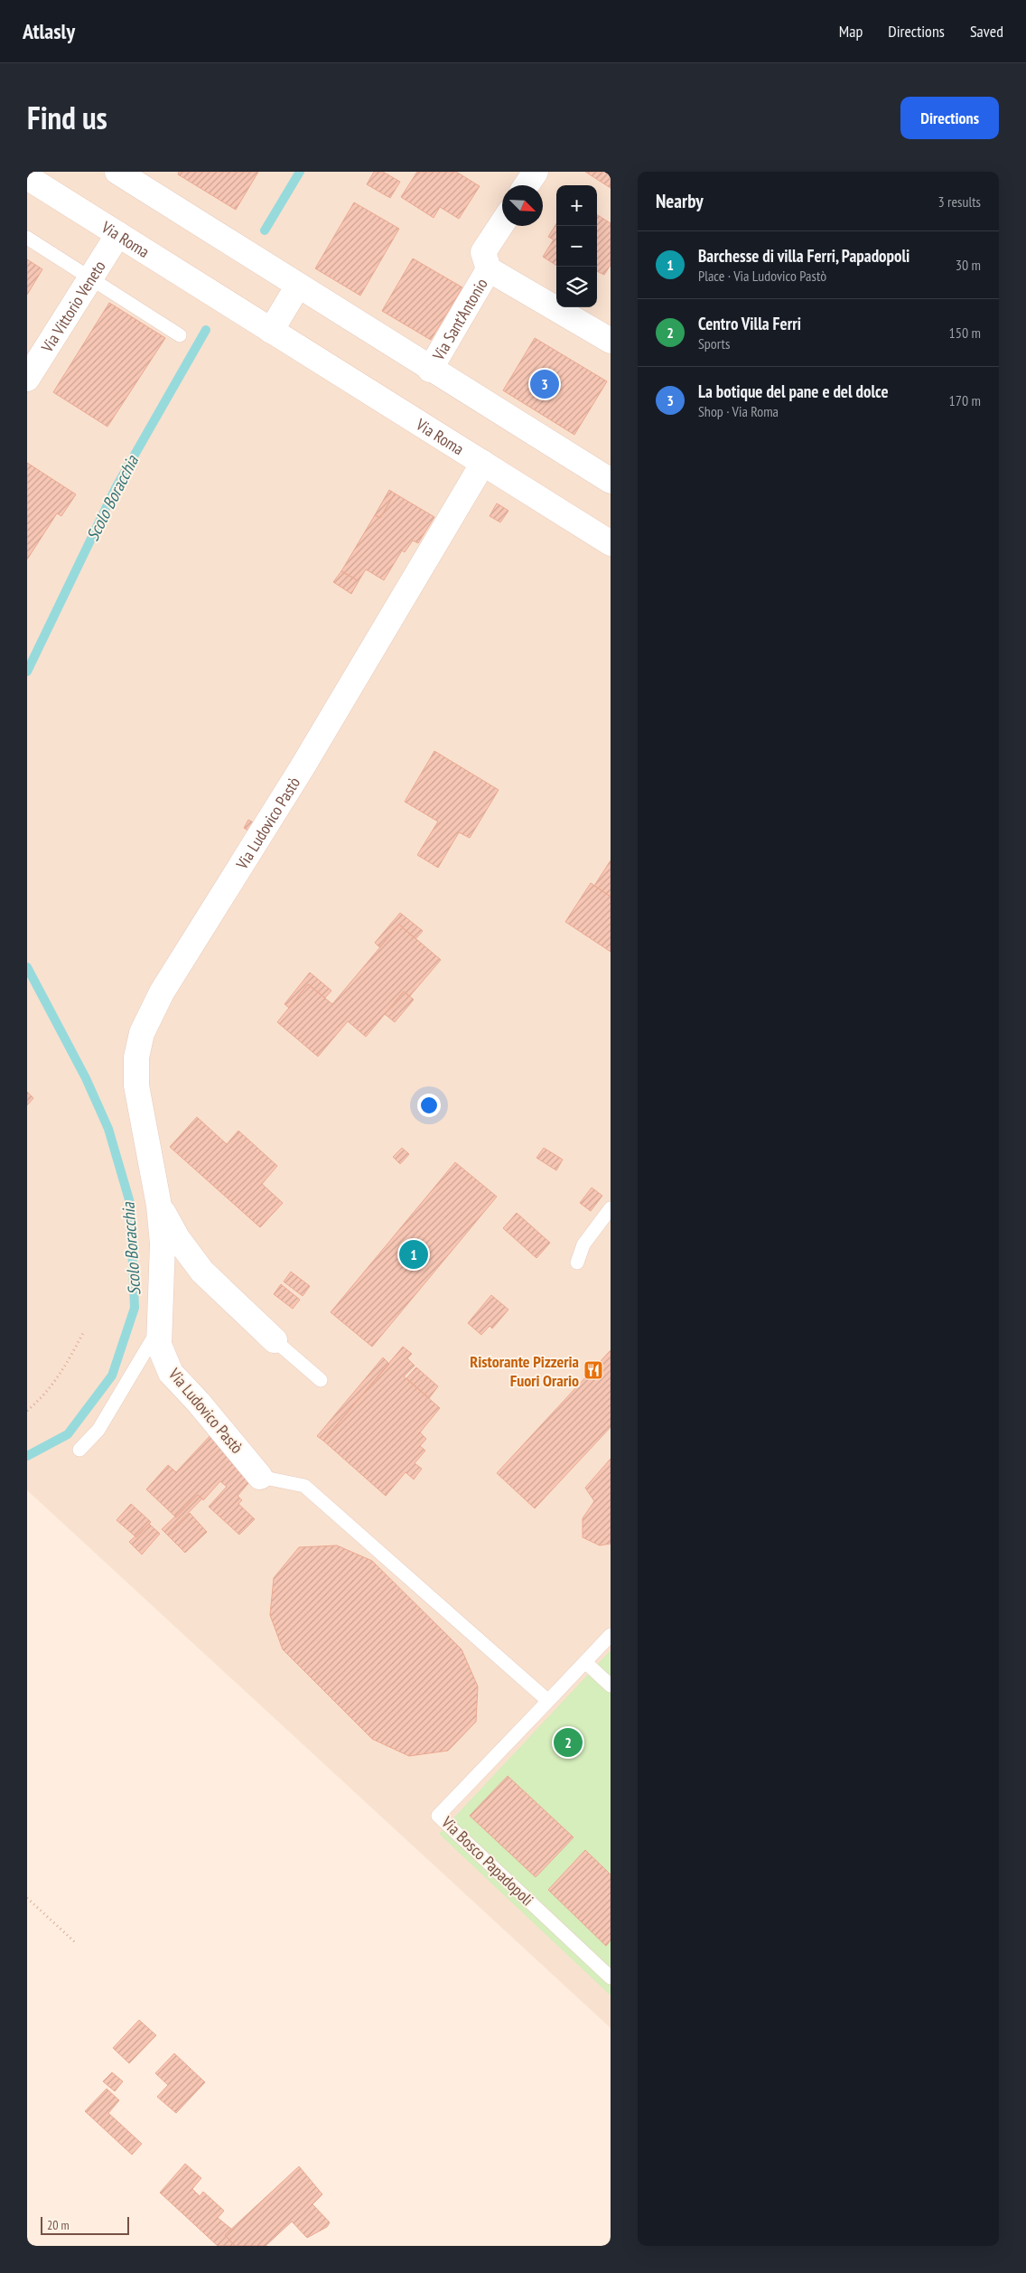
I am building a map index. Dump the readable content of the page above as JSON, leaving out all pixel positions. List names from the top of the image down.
{
  "streets": {
    "street": [
      "Via Roma",
      "Via Vittorio Veneto",
      "Via Sant'Antonio",
      "Via Ludovico Pastò"
    ],
    "lane": ["Via Bosco Papadopoli"]
  },
  "crossings": [
    ["Via Roma", "Via Vittorio Veneto"],
    ["Via Roma", "Via Ludovico Pastò"]
  ],
  "water": ["Scolo Boracchia"],
  "places": {
    "restaurant": ["Ristorante Pizzeria Fuori Orario"]
  },
  "scale_bar": "20 m",
  "north": "bottom right",
  "page": {
    "header": "Atlasly",
    "nav": ["Map", "Directions", "Saved"],
    "title": "Find us",
    "buttons": "Directions",
    "heading": ["Nearby", "3 results"],
    "map_buttons": ["+", "−"],
    "list": [
      {
        "mark": "1",
        "name": "Barchesse di villa Ferri, Papadopoli",
        "note": "Place · Via Ludovico Pastò",
        "value": "30 m"
      },
      {
        "mark": "2",
        "name": "Centro Villa Ferri",
        "note": "Sports",
        "value": "150 m"
      },
      {
        "mark": "3",
        "name": "La botique del pane e del dolce",
        "note": "Shop · Via Roma",
        "value": "170 m"
      }
    ],
    "pins": ["3", "1", "2"],
    "scale": "20 m"
  }
}
